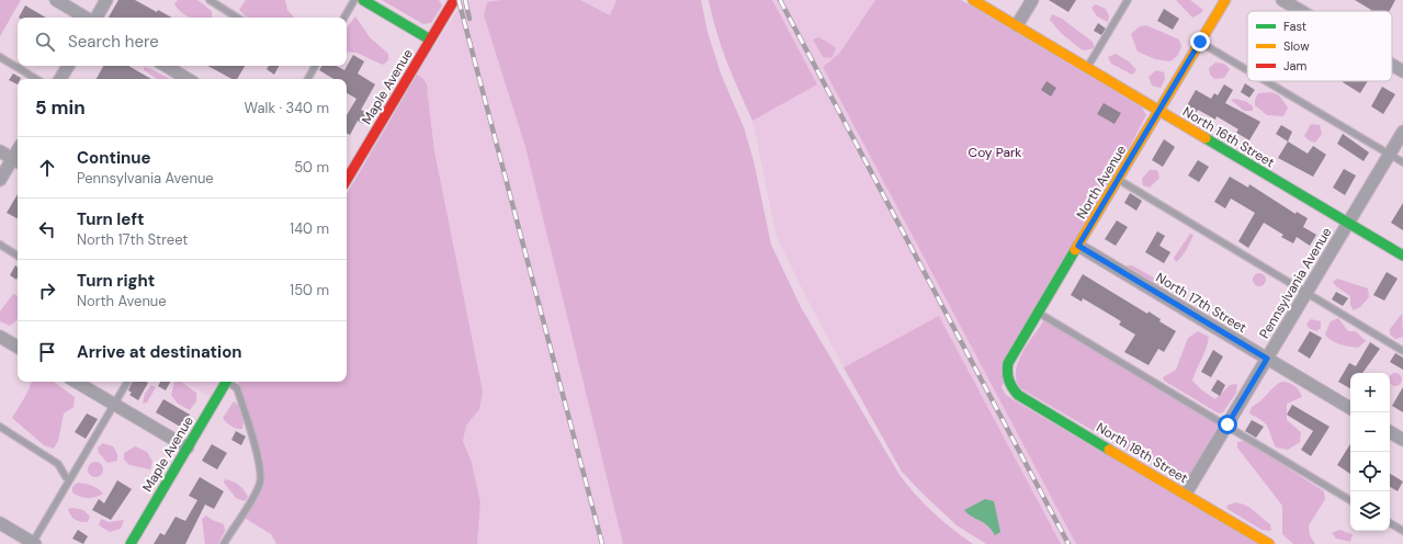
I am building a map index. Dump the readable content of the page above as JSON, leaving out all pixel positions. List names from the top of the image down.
{
  "streets": {
    "street": [
      "Maple Avenue",
      "North 16th Street",
      "North Avenue",
      "Pennsylvania Avenue",
      "North 17th Street",
      "North 18th Street"
    ]
  },
  "crossings": [
    ["North 16th Street", "North Avenue"],
    ["North 16th Street", "Pennsylvania Avenue"],
    ["North Avenue", "North 17th Street"],
    ["North Avenue", "North 18th Street"],
    ["Pennsylvania Avenue", "North 17th Street"],
    ["Pennsylvania Avenue", "North 18th Street"]
  ],
  "parks": ["Coy Park"],
  "legend": ["Fast", "Slow", "Jam"],
  "page": {
    "search": "Search here",
    "heading": ["5 min", "Walk · 340 m"],
    "list": [
      ["Continue", "Pennsylvania Avenue", "50 m"],
      ["Turn left", "North 17th Street", "140 m"],
      ["Turn right", "North Avenue", "150 m"],
      "Arrive at destination"
    ],
    "map_buttons": ["+", "−"]
  }
}
